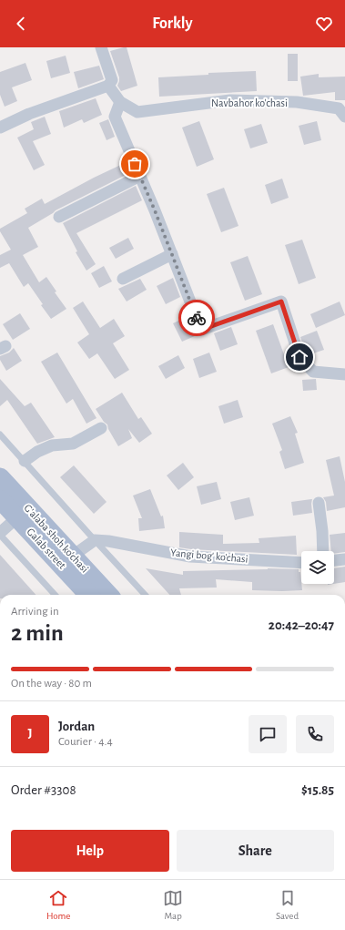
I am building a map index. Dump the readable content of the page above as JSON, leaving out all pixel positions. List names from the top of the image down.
{
  "streets": {
    "main road": ["G'alaba shoh ko'chasi", "Galab street"],
    "street": ["Navbahor ko'chasi", "Yangi bog' ko'chasi"]
  },
  "page": {
    "header": "Forkly",
    "heading": ["2 min", "Arriving in", "20:42–20:47"],
    "panel": [
      "Jordan",
      "Courier · 4.4",
      "Order #3308",
      "$15.85"
    ],
    "bar": "On the way · 80 m",
    "round": "J",
    "buttons": ["Help", "Share"],
    "tabs": ["Home", "Map", "Saved"]
  }
}
